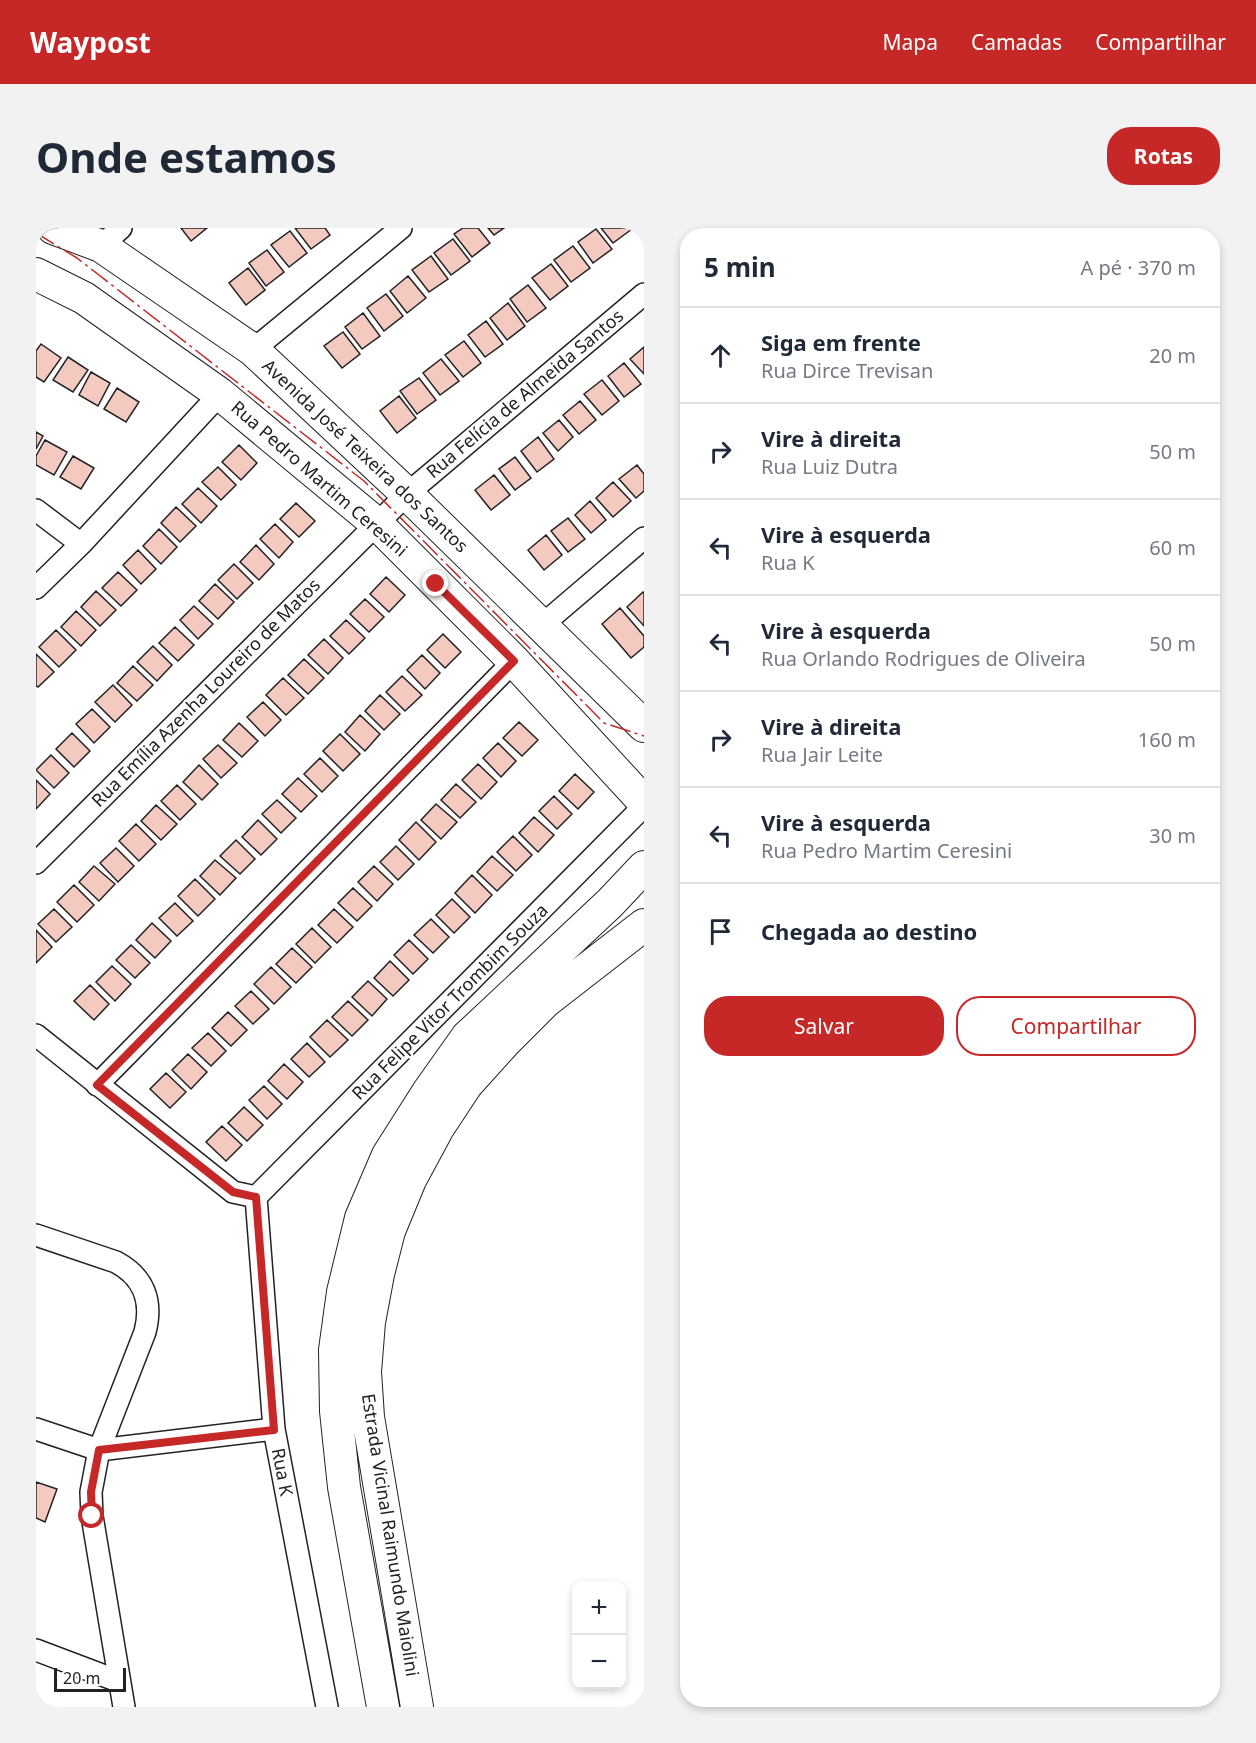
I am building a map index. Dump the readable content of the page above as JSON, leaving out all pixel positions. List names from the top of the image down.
{
  "streets": {
    "main road": ["Avenida José Teixeira dos Santos", "Rua Pedro Martim Ceresini", "Estrada Vicinal Raimundo Maiolini"],
    "street": [
      "Rua Felícia de Almeida Santos",
      "Rua Emília Azenha Loureiro de Matos",
      "Rua Felipe Vitor Trombim Souza",
      "Rua K"
    ]
  },
  "crossings": [
    ["Rua Felícia de Almeida Santos", "Avenida José Teixeira dos Santos"],
    ["Rua Felícia de Almeida Santos", "Rua Pedro Martim Ceresini"],
    ["Rua Felícia de Almeida Santos", "Rua Emília Azenha Loureiro de Matos"],
    ["Rua Pedro Martim Ceresini", "Rua Emília Azenha Loureiro de Matos"],
    ["Rua Pedro Martim Ceresini", "Rua Felipe Vitor Trombim Souza"],
    ["Rua Felipe Vitor Trombim Souza", "Rua K"]
  ],
  "scale_bar": "20 m",
  "page": {
    "header": "Waypost",
    "nav": ["Mapa", "Camadas", "Compartilhar"],
    "buttons": [
      "Rotas",
      ["Salvar", "Compartilhar"]
    ],
    "title": "Onde estamos",
    "heading": ["5 min", "A pé · 370 m"],
    "list": [
      ["Siga em frente", "Rua Dirce Trevisan", "20 m"],
      ["Vire à direita", "Rua Luiz Dutra", "50 m"],
      ["Vire à esquerda", "Rua K", "60 m"],
      ["Vire à esquerda", "Rua Orlando Rodrigues de Oliveira", "50 m"],
      ["Vire à direita", "Rua Jair Leite", "160 m"],
      ["Vire à esquerda", "Rua Pedro Martim Ceresini", "30 m"],
      "Chegada ao destino"
    ],
    "map_buttons": ["+", "−"],
    "scale": "20 m"
  }
}
